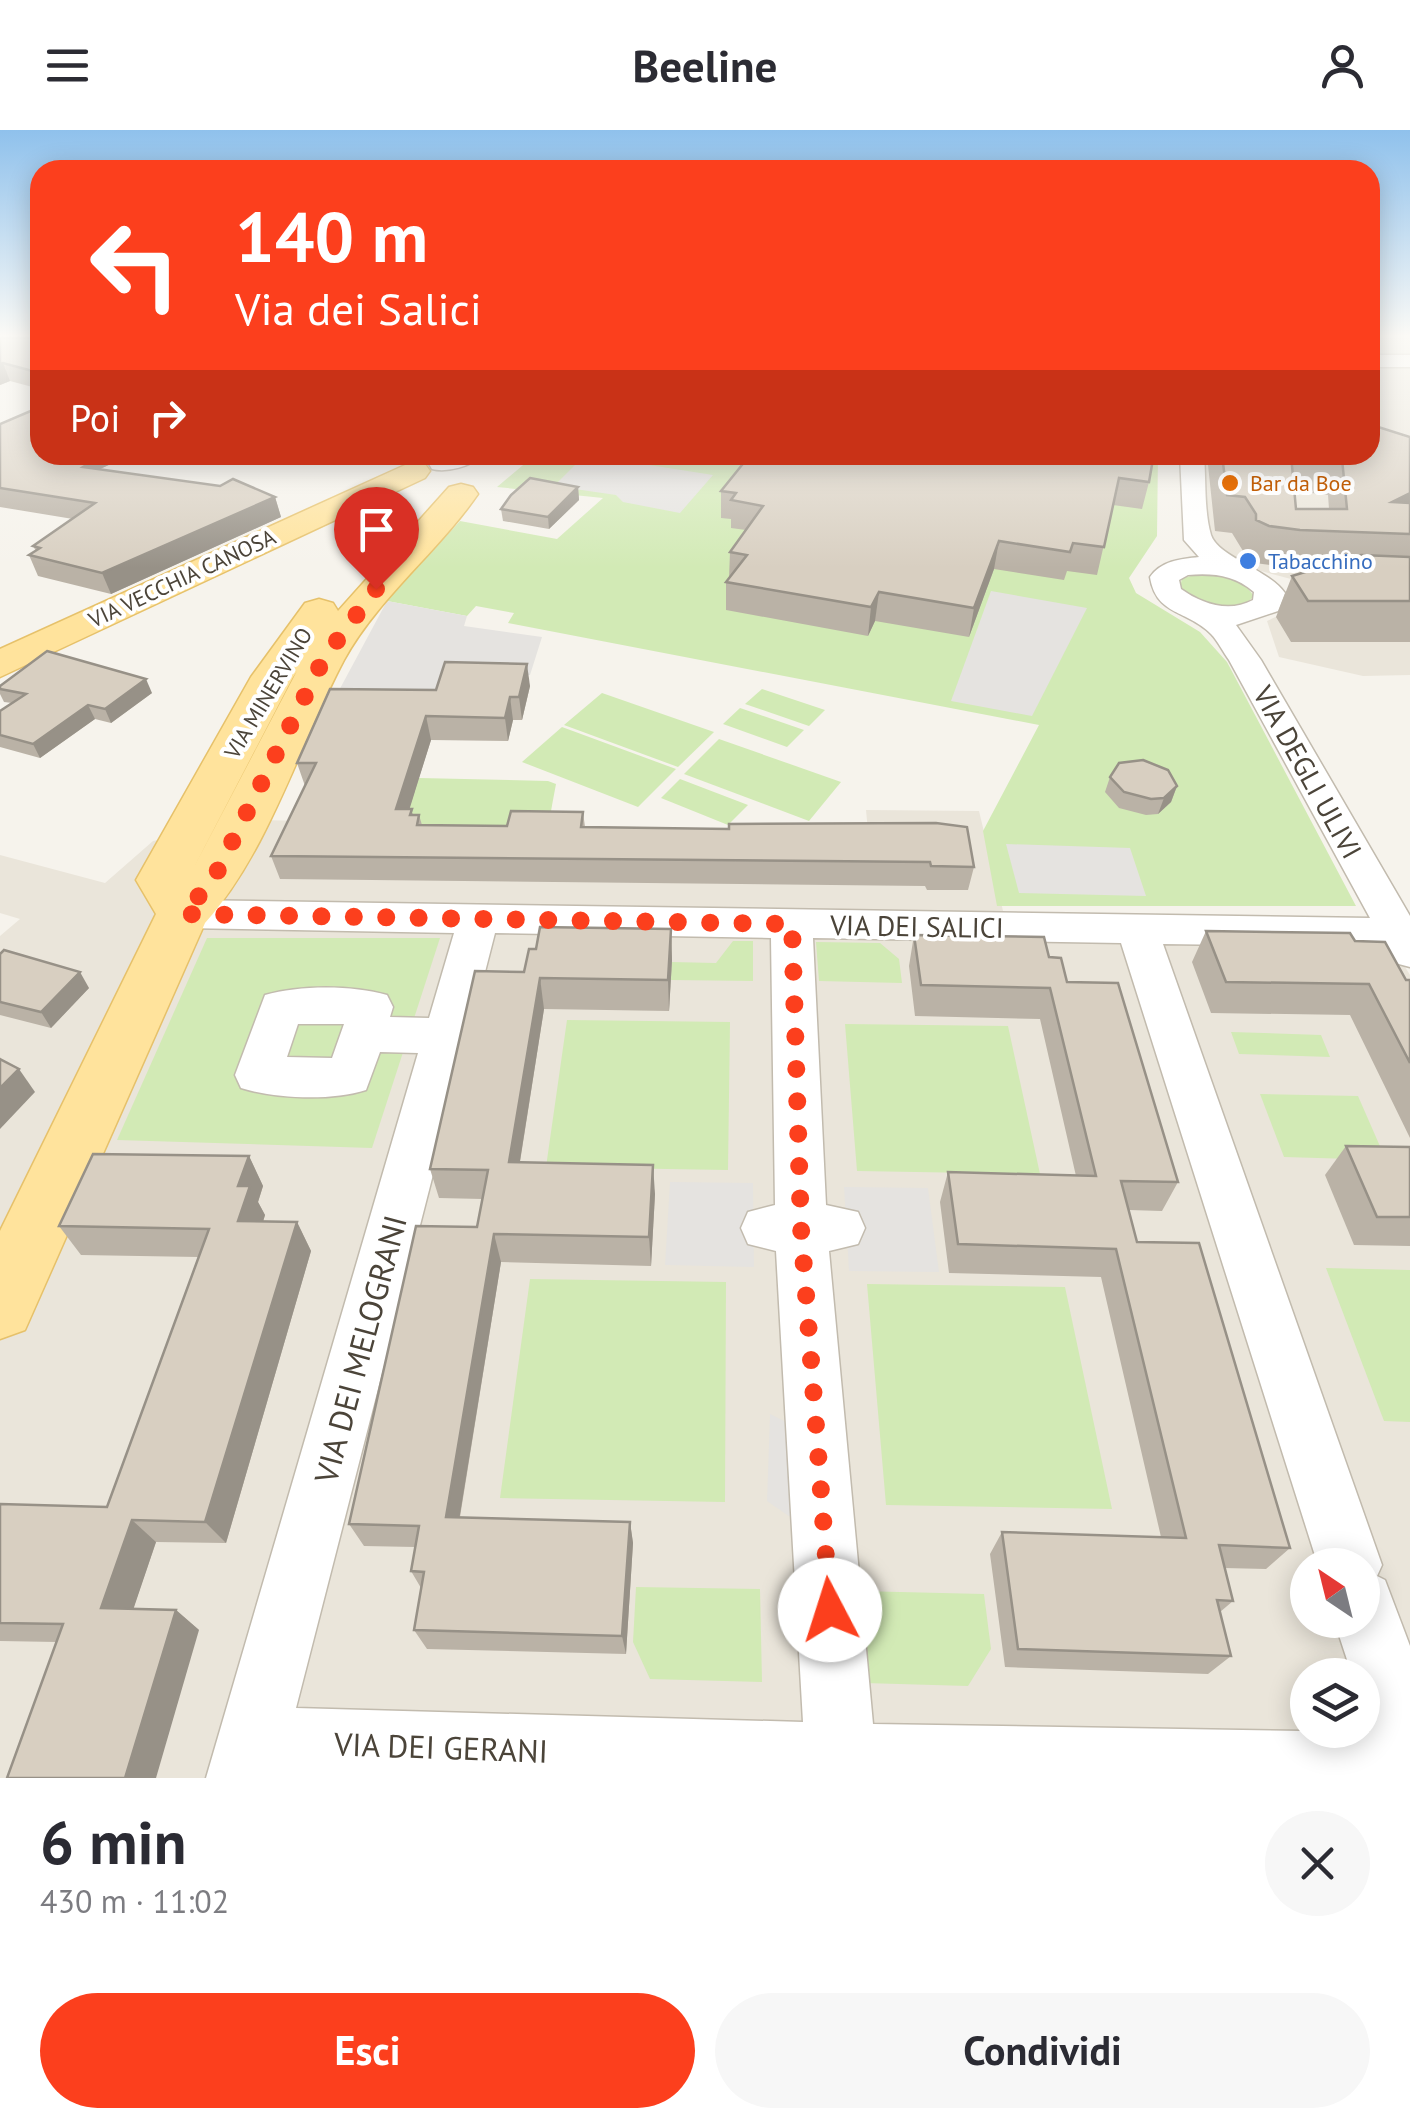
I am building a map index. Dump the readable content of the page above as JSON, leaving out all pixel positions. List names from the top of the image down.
{
  "streets": {
    "main road": ["VIA VECCHIA CANOSA", "VIA MINERVINO"],
    "street": [
      "VIA DEGLI ULIVI",
      "VIA DEI SALICI",
      "VIA DEI MELOGRANI",
      "VIA DEI GERANI"
    ]
  },
  "crossings": [
    ["VIA VECCHIA CANOSA", "VIA MINERVINO"],
    ["VIA MINERVINO", "VIA DEI SALICI"],
    ["VIA DEGLI ULIVI", "VIA DEI SALICI"],
    ["VIA DEI SALICI", "VIA DEI MELOGRANI"],
    ["VIA DEI MELOGRANI", "VIA DEI GERANI"]
  ],
  "places": ["Bar da Boe", "Tabacchino"],
  "north": "top left",
  "page": {
    "header": "Beeline",
    "turn": ["140 m", "Via dei Salici"],
    "then": "Poi",
    "heading": ["6 min", "430 m · 11:02"],
    "buttons": ["Esci", "Condividi"]
  }
}
